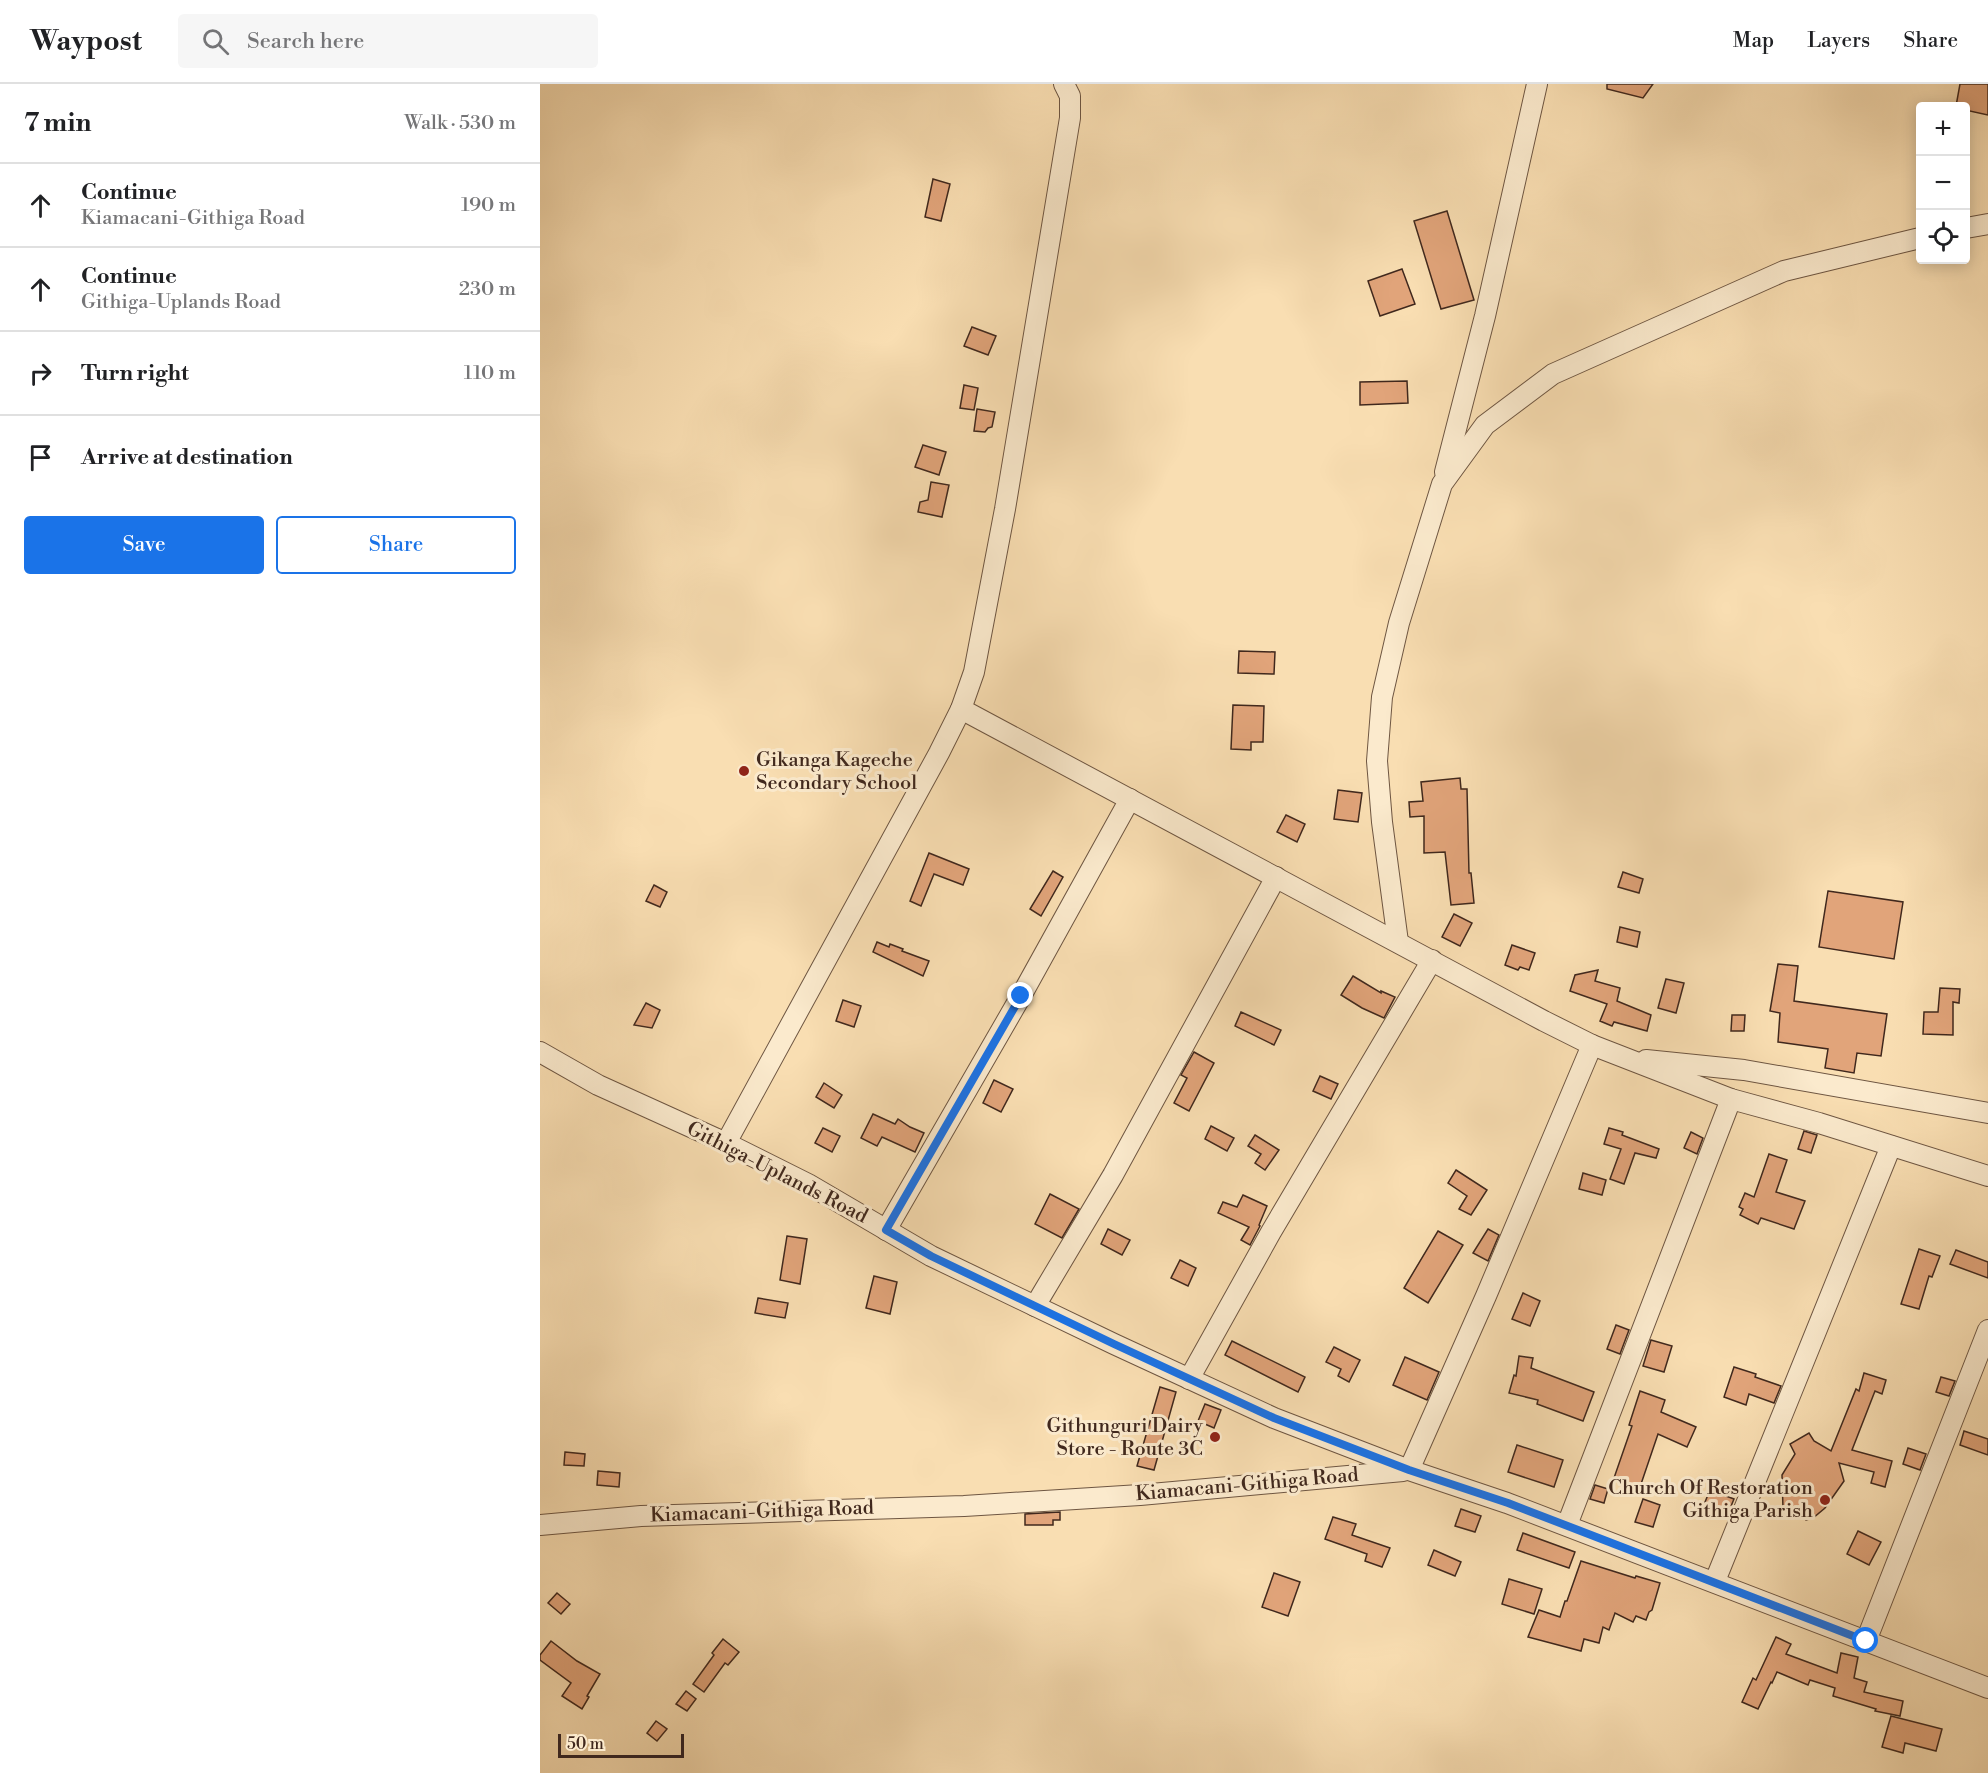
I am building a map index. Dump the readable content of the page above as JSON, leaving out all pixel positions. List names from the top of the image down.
{
  "streets": {
    "street": ["Githiga-Uplands Road", "Kiamacani-Githiga Road"]
  },
  "crossings": [
    ["Githiga-Uplands Road", "Kiamacani-Githiga Road"]
  ],
  "places": ["Gikanga Kageche Secondary School", "Githunguri Dairy Store - Route 3C", "Church Of Restoration Githiga Parish"],
  "scale_bar": "50 m",
  "page": {
    "header": "Waypost",
    "search": "Search here",
    "nav": ["Map", "Layers", "Share"],
    "heading": ["7 min", "Walk · 530 m"],
    "map_buttons": ["+", "−"],
    "list": [
      ["Continue", "Kiamacani-Githiga Road", "190 m"],
      ["Continue", "Githiga-Uplands Road", "230 m"],
      ["Turn right", "110 m"],
      "Arrive at destination"
    ],
    "buttons": ["Save", "Share"],
    "scale": "50 m"
  }
}
